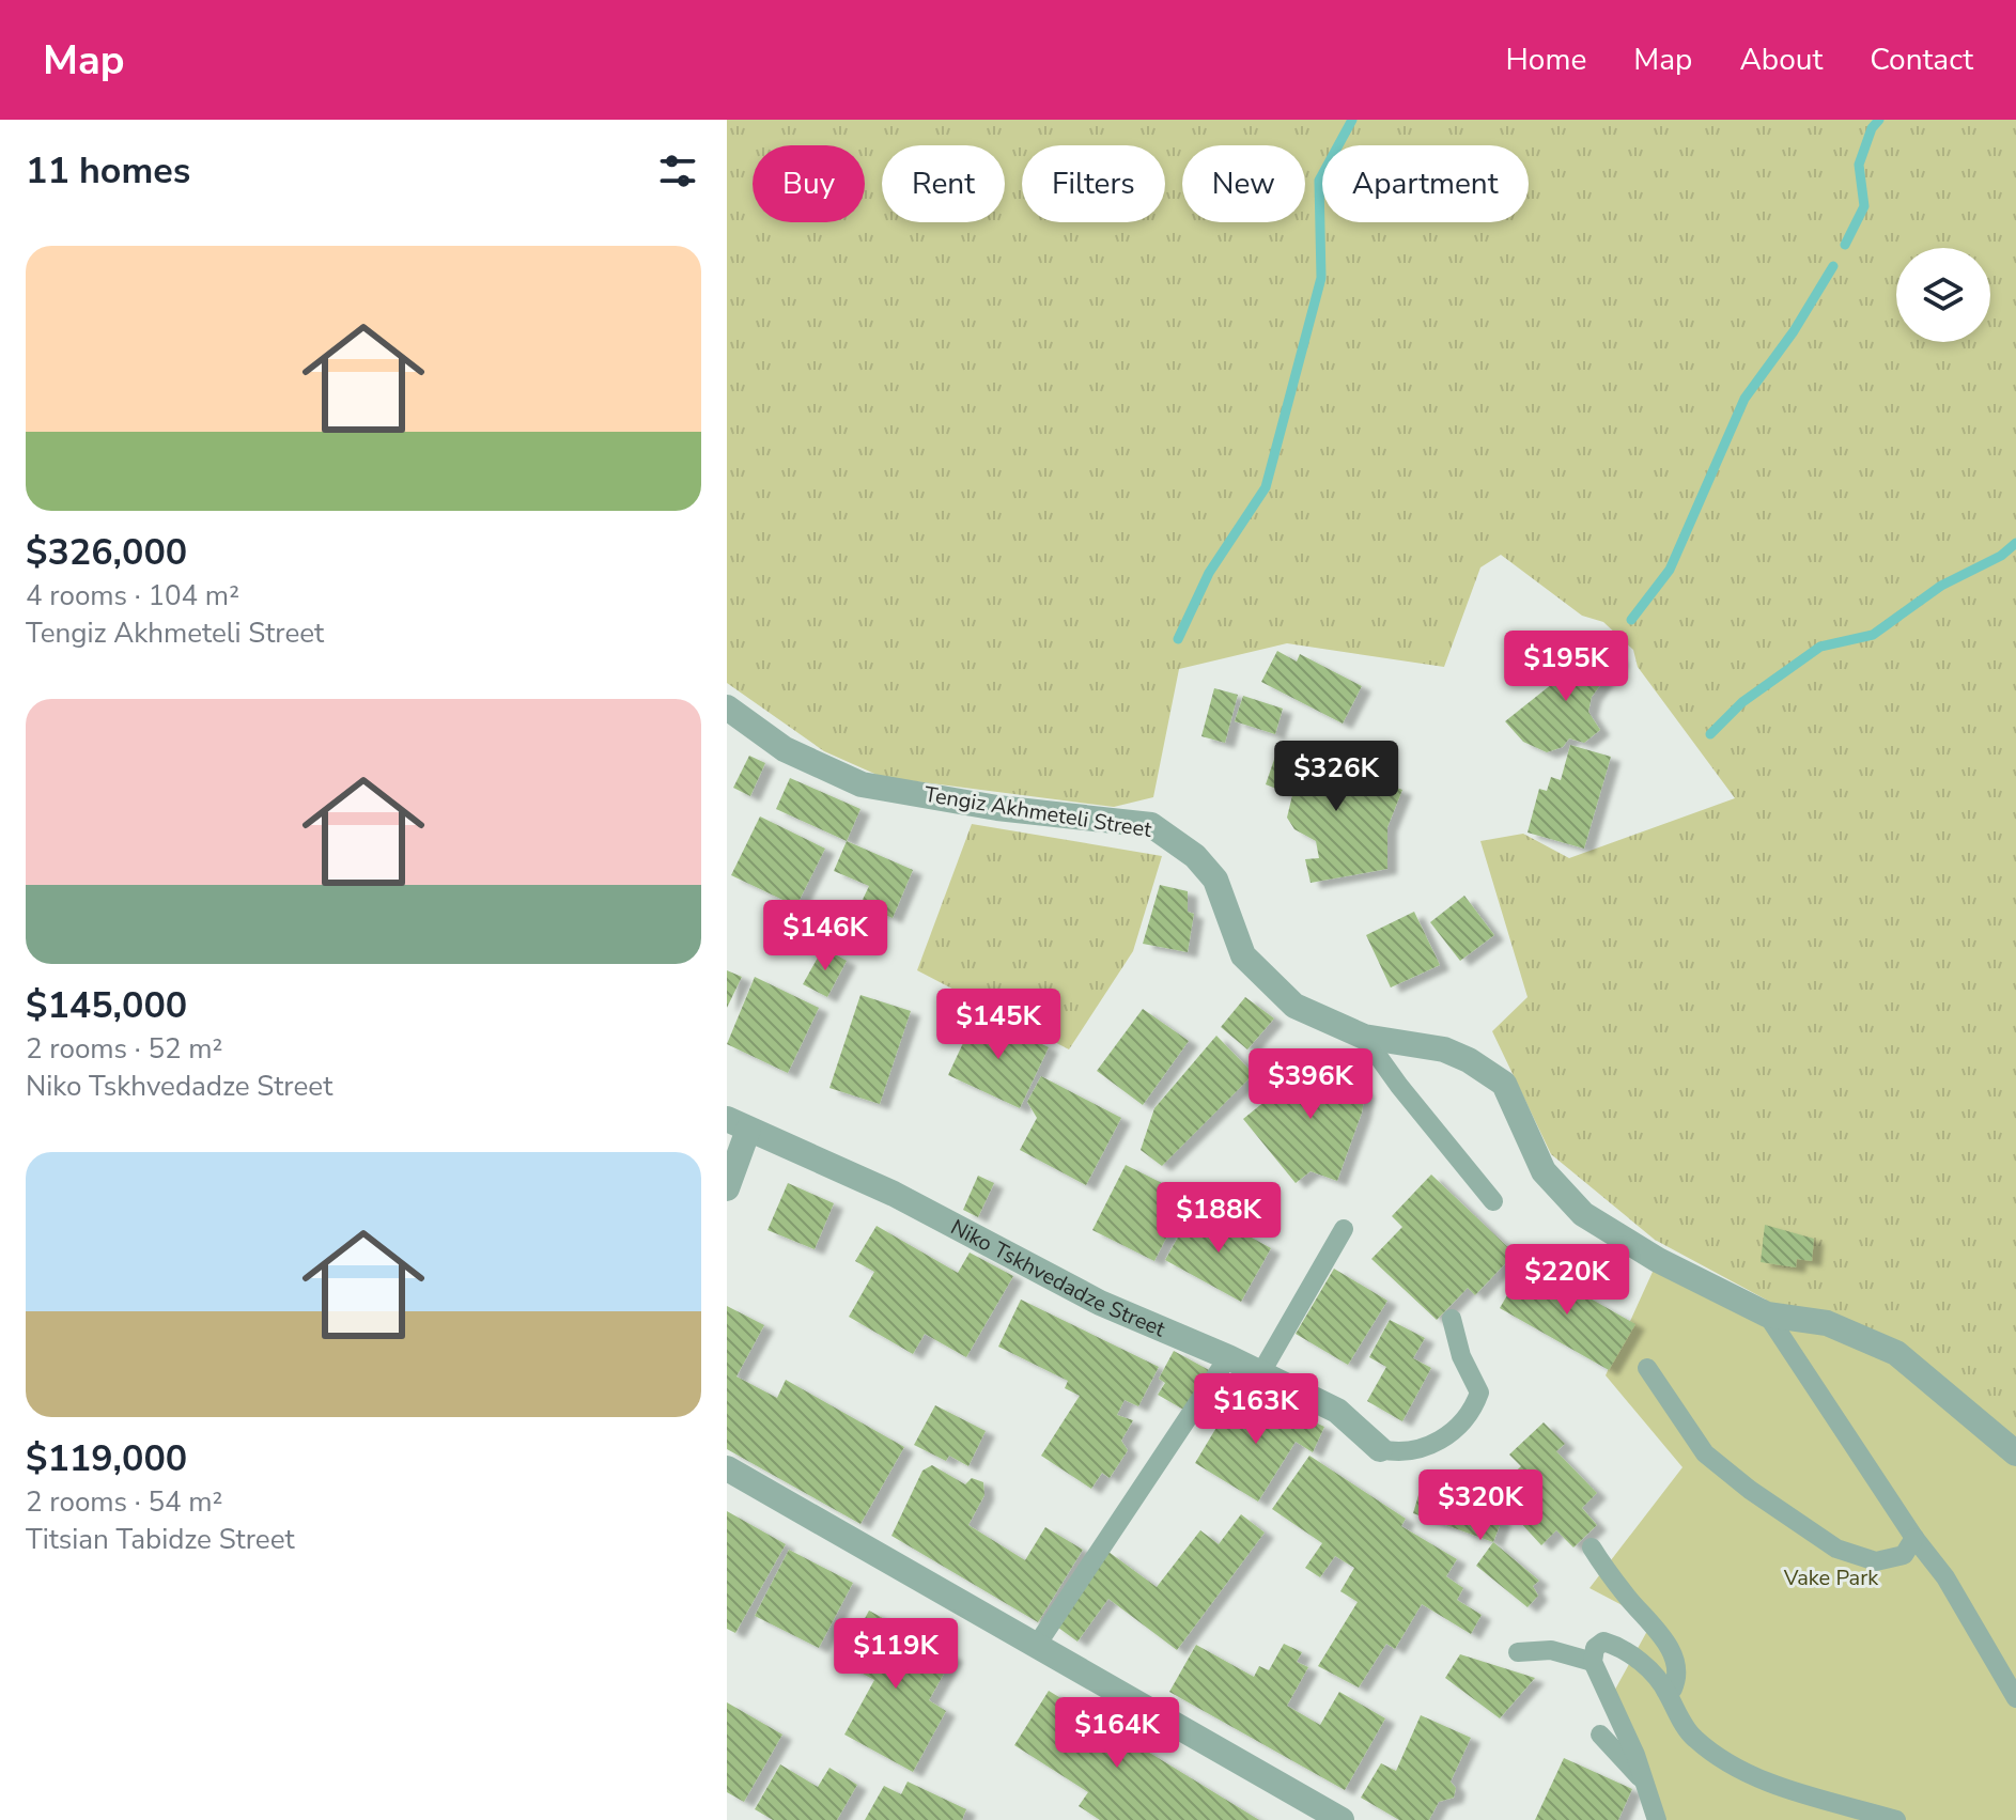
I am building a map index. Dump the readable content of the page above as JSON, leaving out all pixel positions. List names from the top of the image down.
{
  "streets": {
    "street": ["Tengiz Akhmeteli Street", "Niko Tskhvedadze Street"]
  },
  "parks": ["Vake Park"],
  "page": {
    "header": "Map",
    "nav": [
      "Home",
      "Map",
      "About",
      "Contact"
    ],
    "heading": "11 homes",
    "chip": [
      "Buy",
      "Rent",
      "Filters",
      "New",
      "Apartment"
    ],
    "list": [
      {
        "name": "$326,000",
        "note": "4 rooms · 104 m² · Tengiz Akhmeteli Street"
      },
      {
        "name": "$145,000",
        "note": "2 rooms · 52 m² · Niko Tskhvedadze Street"
      },
      {
        "name": "$119,000",
        "note": "2 rooms · 54 m² · Titsian Tabidze Street"
      }
    ],
    "price": [
      "$195K",
      "$326K",
      "$146K",
      "$145K",
      "$396K",
      "$188K",
      "$220K",
      "$163K",
      "$320K",
      "$119K",
      "$164K"
    ]
  }
}
